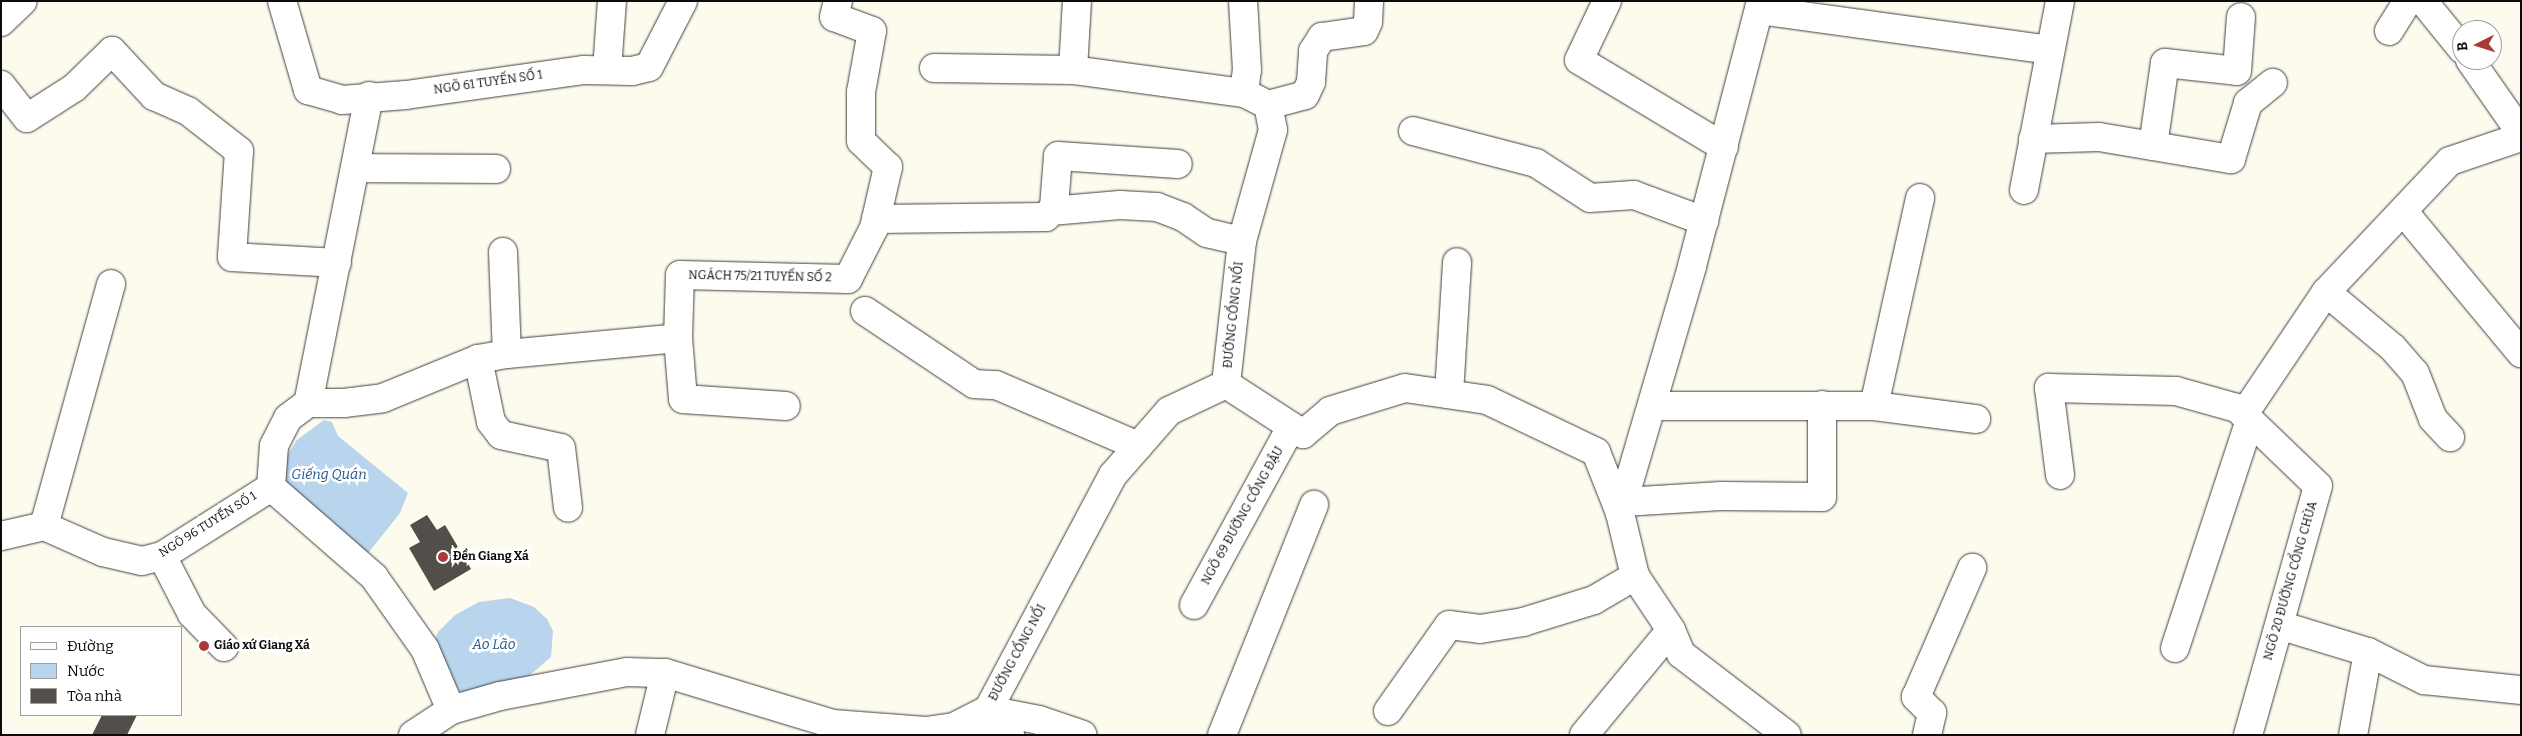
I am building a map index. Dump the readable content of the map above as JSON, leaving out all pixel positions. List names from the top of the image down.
{
  "streets": {
    "street": [
      "NGÕ 61 TUYẾN SỐ 1",
      "NGÁCH 75/21 TUYẾN SỐ 2",
      "ĐƯỜNG CỔNG NỔI",
      "NGÕ 69 ĐƯỜNG CỔNG ĐẬU",
      "NGÕ 96 TUYẾN SỐ 1",
      "NGÕ 20 ĐƯỜNG CỔNG CHÙA"
    ]
  },
  "water": ["Giếng Quán", "Ao Lão"],
  "places": ["Đền Giang Xá", "Giáo xứ Giang Xá"],
  "legend": ["Đường", "Nước", "Tòa nhà"],
  "north": "left"
}
